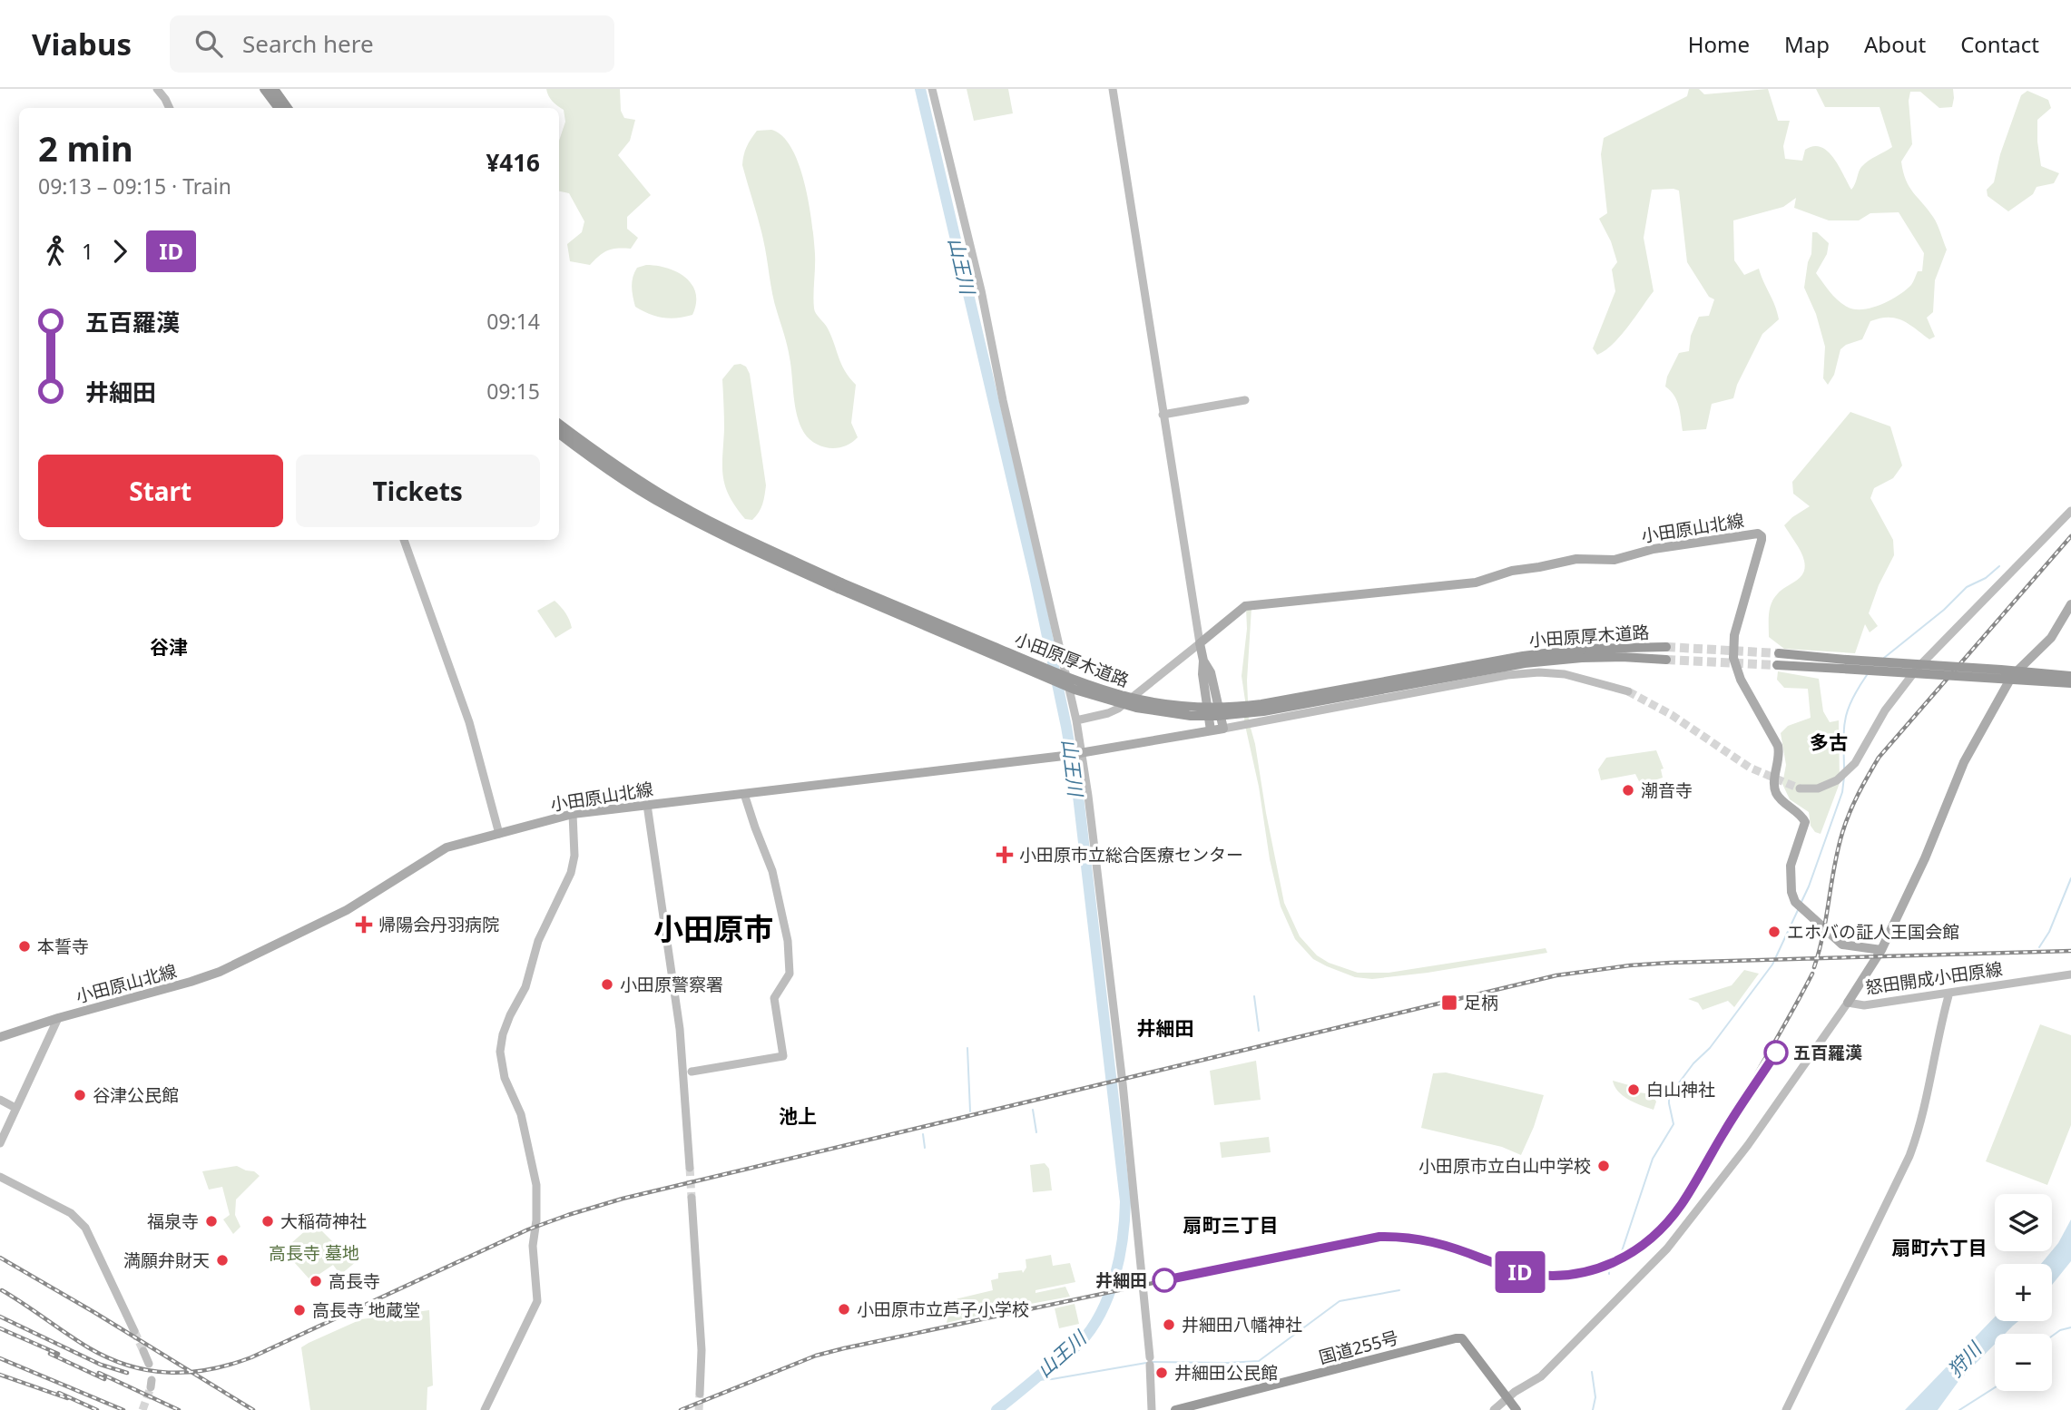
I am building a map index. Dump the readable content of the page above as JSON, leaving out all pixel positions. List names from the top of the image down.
{
  "streets": {
    "highway": ["小田原厚木道路", "国道255号"],
    "main road": ["小田原山北線"],
    "street": ["怒田開成小田原線"]
  },
  "crossings": [
    ["怒田開成小田原線", "国道255号"]
  ],
  "districts": [
    "谷津",
    "多古",
    "小田原市",
    "井細田",
    "池上",
    "扇町三丁目",
    "扇町六丁目"
  ],
  "water": ["山王川", "狩川"],
  "parks": ["高長寺 墓地"],
  "places": {
    "other": [
      "潮音寺",
      "エホバの証人王国会館",
      "本誓寺",
      "小田原警察署",
      "五百羅漢",
      "白山神社",
      "谷津公民館",
      "小田原市立白山中学校",
      "福泉寺",
      "大稲荷神社",
      "満願弁財天",
      "井細田",
      "高長寺",
      "小田原市立芦子小学校",
      "高長寺 地蔵堂",
      "井細田八幡神社",
      "井細田公民館"
    ],
    "health": ["小田原市立総合医療センター", "帰陽会丹羽病院"],
    "transit": ["足柄"]
  },
  "page": {
    "header": "Viabus",
    "search": "Search here",
    "nav": [
      "Home",
      "Map",
      "About",
      "Contact"
    ],
    "on_map": "ID",
    "heading": ["2 min", "09:13 – 09:15 · Train", "¥416"],
    "legs": ["1", "ID"],
    "list": [
      {
        "name": "五百羅漢",
        "value": "09:14"
      },
      {
        "name": "井細田",
        "value": "09:15"
      }
    ],
    "buttons": ["Start", "Tickets"],
    "map_buttons": ["+", "−"]
  }
}
